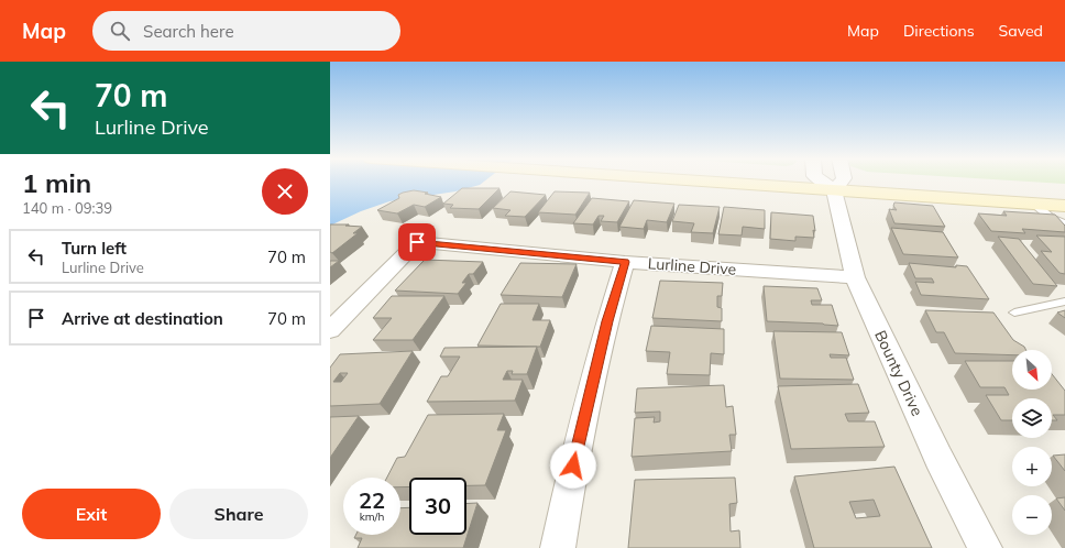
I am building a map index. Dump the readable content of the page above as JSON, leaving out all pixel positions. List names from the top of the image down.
{
  "streets": {
    "street": ["Lurline Drive", "Bounty Drive"]
  },
  "crossings": [
    ["Lurline Drive", "Bounty Drive"]
  ],
  "north": "bottom right",
  "page": {
    "header": "Map",
    "search": "Search here",
    "nav": ["Map", "Directions", "Saved"],
    "turn": ["70 m", "Lurline Drive"],
    "heading": ["1 min", "140 m · 09:39"],
    "list": [
      {
        "name": "Turn left",
        "note": "Lurline Drive",
        "value": "70 m"
      },
      {
        "name": "Arrive at destination",
        "value": "70 m"
      }
    ],
    "map_buttons": ["+", "−"],
    "speed": "22 km/h",
    "limit": "30",
    "buttons": ["Exit", "Share"]
  }
}
